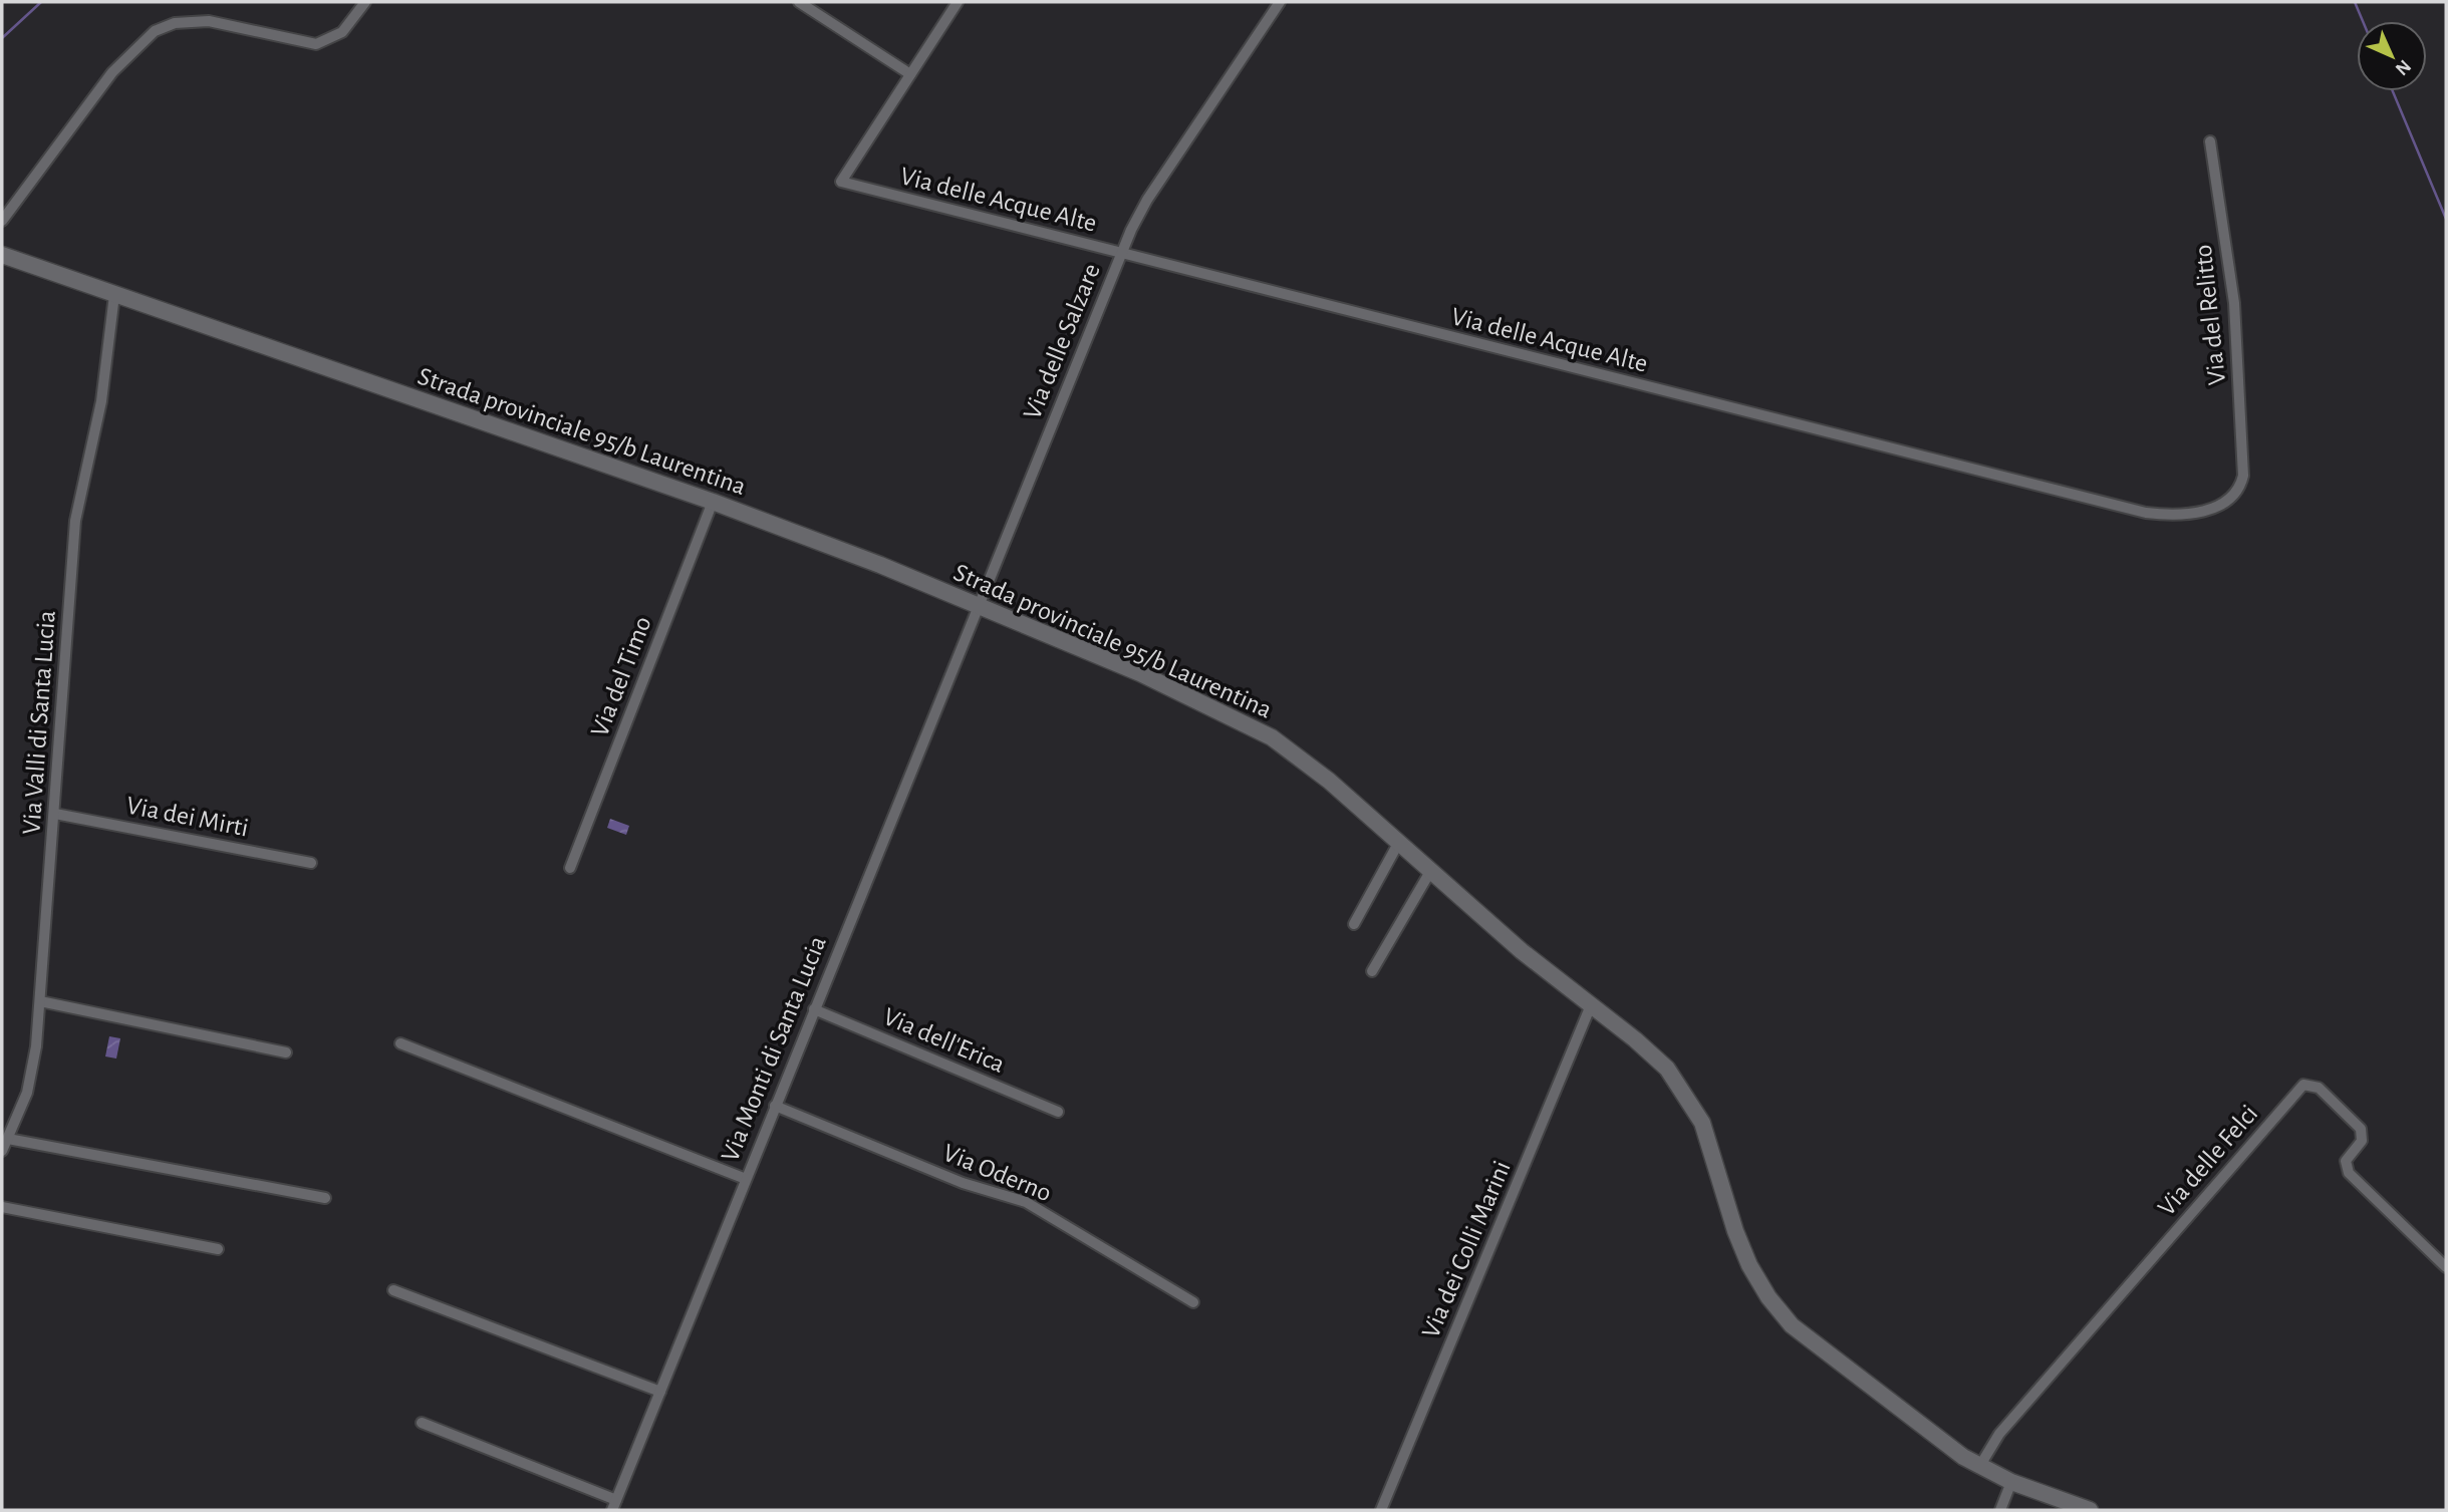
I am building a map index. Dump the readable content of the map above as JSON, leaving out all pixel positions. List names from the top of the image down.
{
  "streets": {
    "main road": ["Strada provinciale 95/b Laurentina"],
    "street": [
      "Via delle Acque Alte",
      "Via del Relitto",
      "Via delle Salzare",
      "Via del Timo",
      "Via Valli di Santa Lucia",
      "Via dei Mirti",
      "Via dell'Erica",
      "Via Monti di Santa Lucia",
      "Via delle Felci",
      "Via Oderno",
      "Via dei Colli Marini"
    ]
  },
  "crossings": [
    ["Via delle Acque Alte", "Via del Relitto"],
    ["Via delle Acque Alte", "Via delle Salzare"],
    ["Via delle Salzare", "Strada provinciale 95/b Laurentina"],
    ["Via delle Salzare", "Via Monti di Santa Lucia"],
    ["Strada provinciale 95/b Laurentina", "Via del Timo"],
    ["Strada provinciale 95/b Laurentina", "Via Valli di Santa Lucia"],
    ["Strada provinciale 95/b Laurentina", "Via Monti di Santa Lucia"],
    ["Strada provinciale 95/b Laurentina", "Via delle Felci"],
    ["Strada provinciale 95/b Laurentina", "Via dei Colli Marini"],
    ["Via Valli di Santa Lucia", "Via dei Mirti"],
    ["Via dell'Erica", "Via Monti di Santa Lucia"],
    ["Via Monti di Santa Lucia", "Via Oderno"]
  ],
  "north": "bottom right"
}
